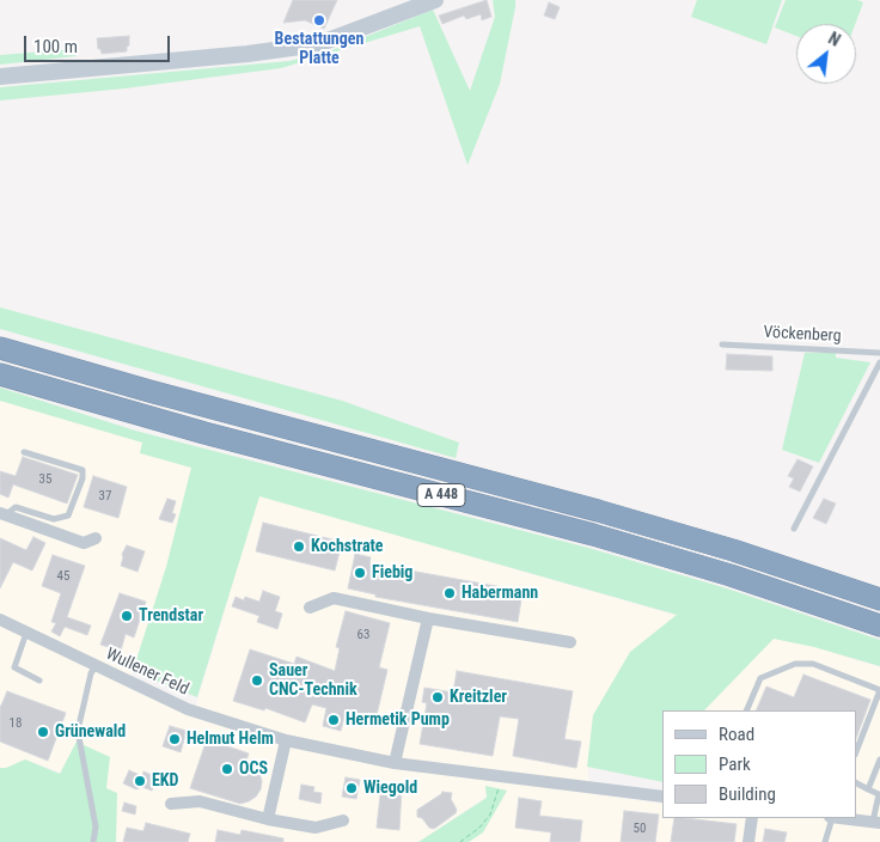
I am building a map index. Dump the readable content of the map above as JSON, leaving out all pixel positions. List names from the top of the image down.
{
  "streets": {
    "highway": ["A 448"],
    "street": ["Wullener Feld"],
    "lane": ["Vöckenberg"]
  },
  "places": [
    "Bestattungen Platte",
    "Kochstrate",
    "Fiebig",
    "Habermann",
    "Trendstar",
    "Sauer CNC-Technik",
    "Kreitzler",
    "Hermetik Pump",
    "Grünewald",
    "Helmut Helm",
    "OCS",
    "EKD",
    "Wiegold"
  ],
  "house_numbers": [
    "35",
    "37",
    "45",
    "63",
    "18",
    "50"
  ],
  "legend": ["Road", "Park", "Building"],
  "scale_bar": "100 m",
  "north": "top right"
}
